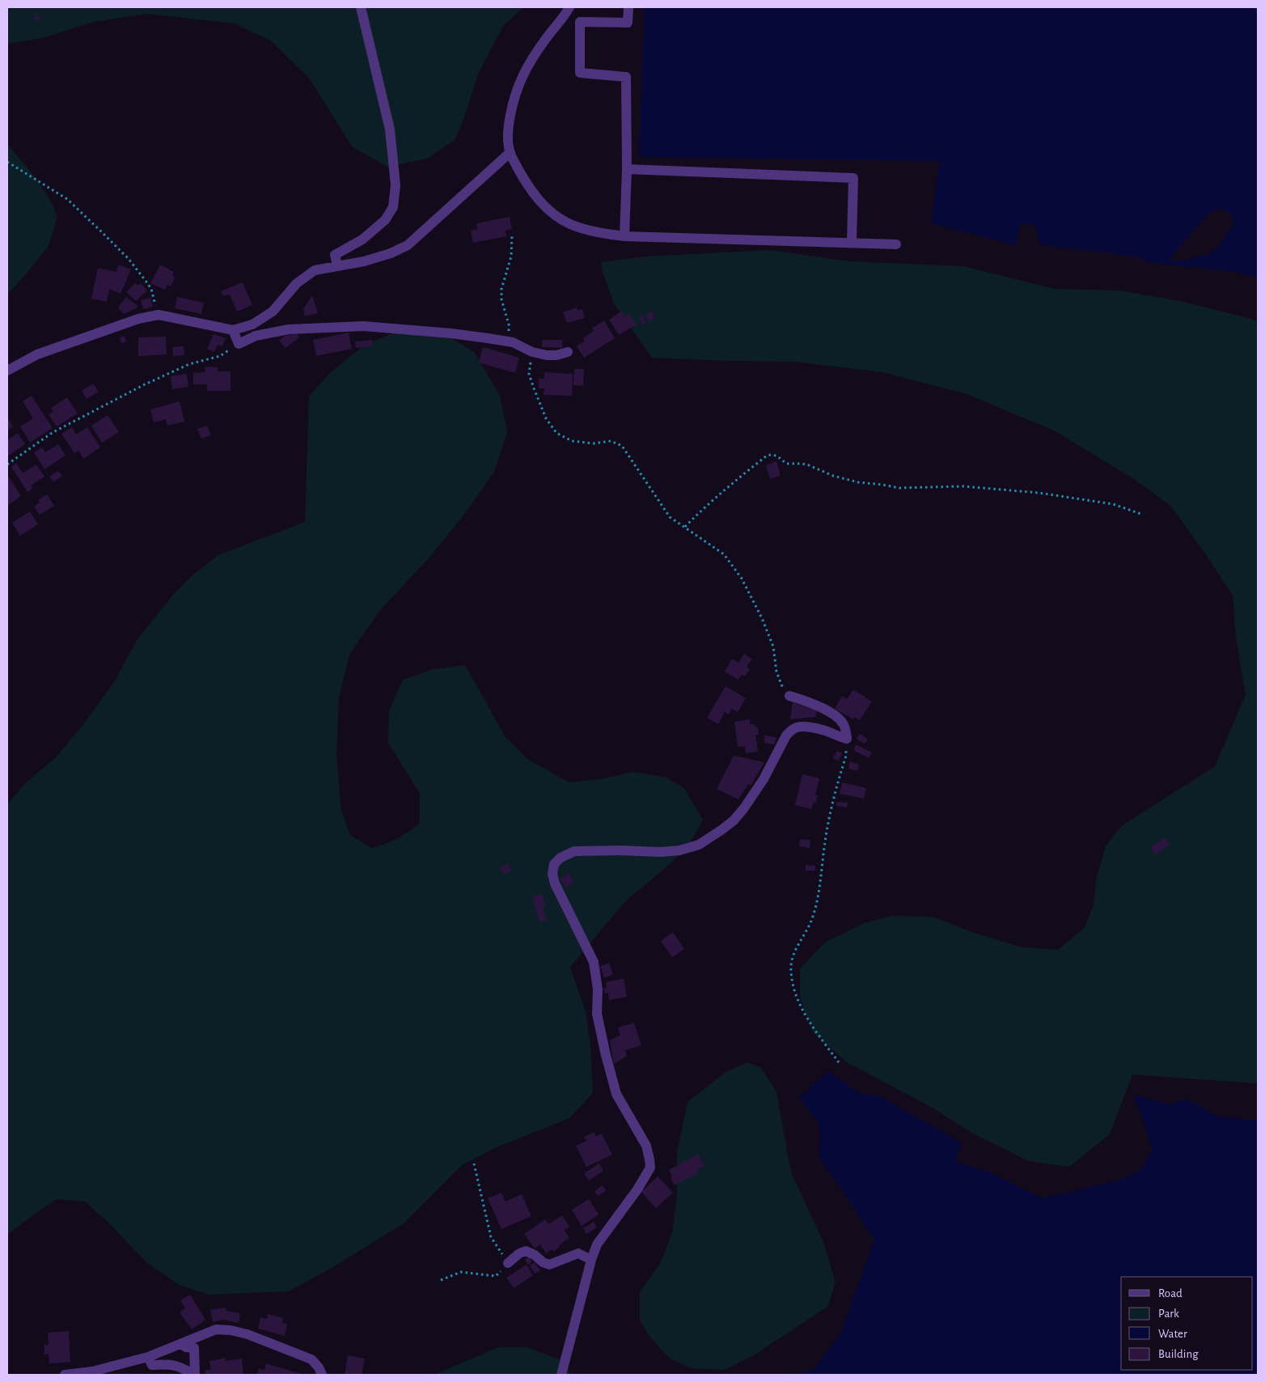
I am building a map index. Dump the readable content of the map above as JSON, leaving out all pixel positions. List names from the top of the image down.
{
  "legend": [
    "Road",
    "Park",
    "Water",
    "Building"
  ]
}
